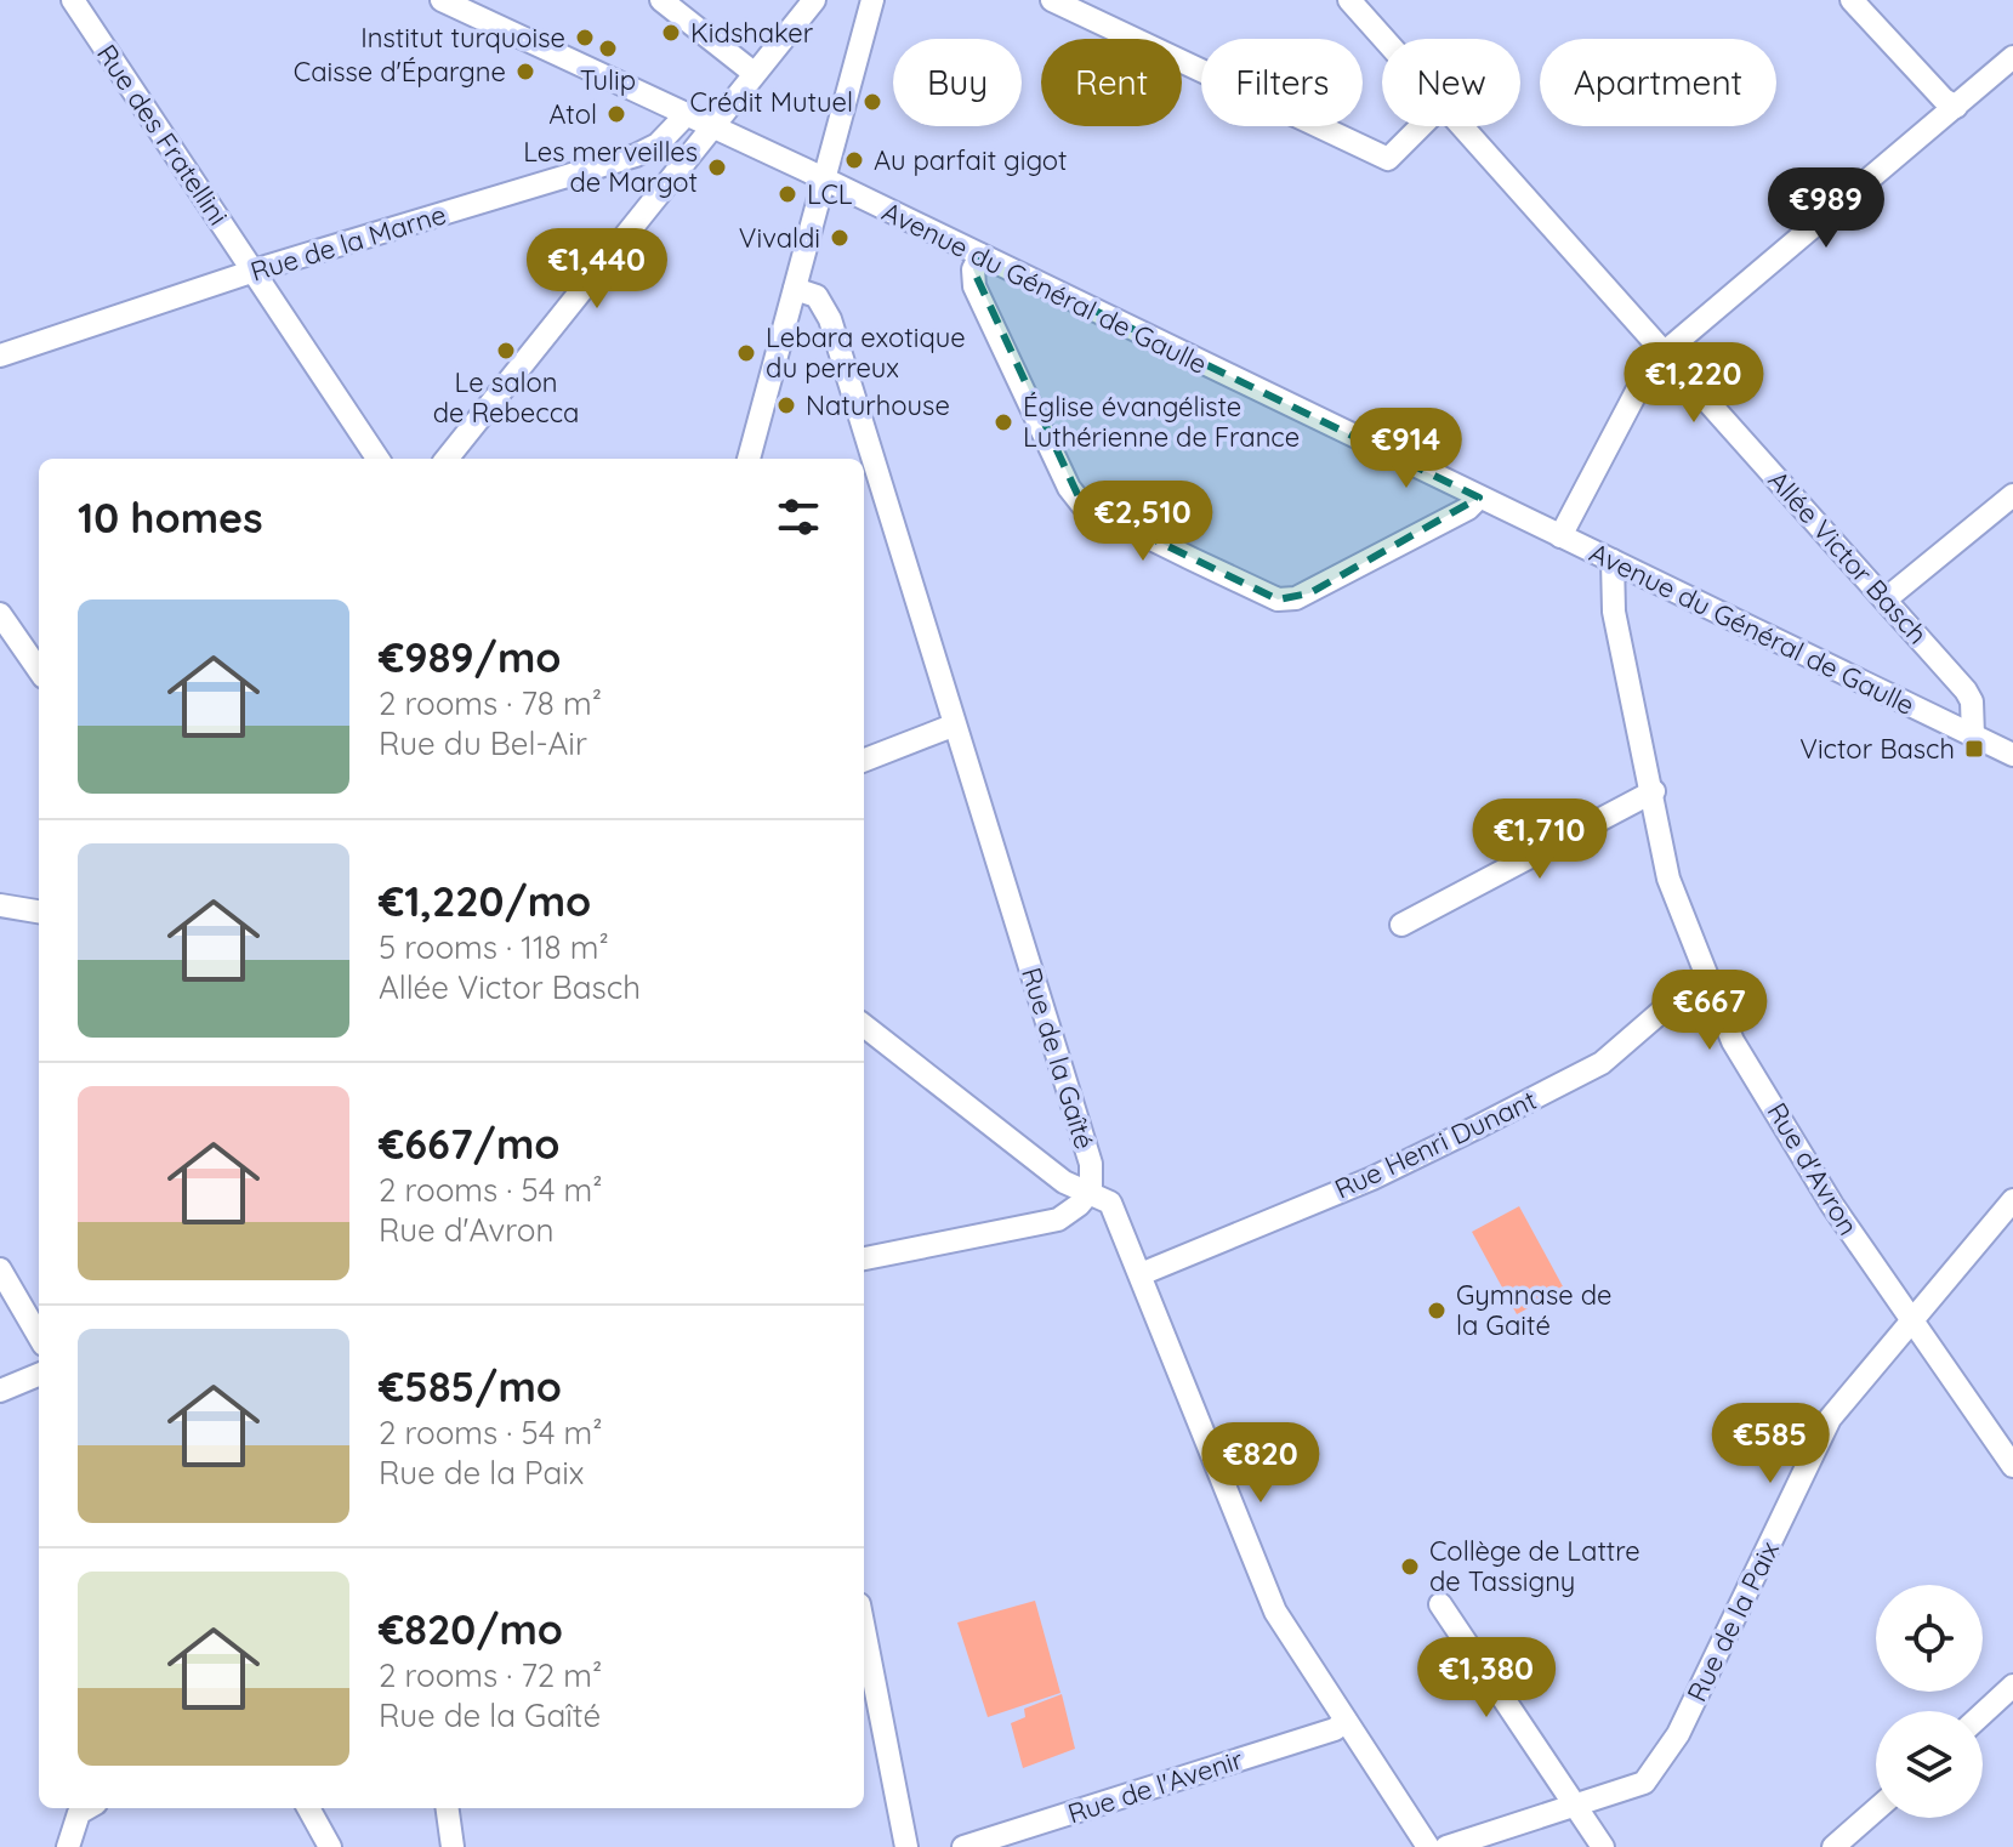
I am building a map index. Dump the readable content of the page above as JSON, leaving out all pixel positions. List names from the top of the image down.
{
  "streets": {
    "street": [
      "Rue des Fratellini",
      "Rue de la Marne",
      "Avenue du Général de Gaulle",
      "Allée Victor Basch",
      "Rue de la Gaîté",
      "Rue Henri Dunant",
      "Rue d'Avron",
      "Rue de la Paix",
      "Rue de l'Avenir"
    ]
  },
  "crossings": [
    ["Rue des Fratellini", "Rue de la Marne"],
    ["Rue de la Marne", "Avenue du Général de Gaulle"],
    ["Avenue du Général de Gaulle", "Allée Victor Basch"],
    ["Avenue du Général de Gaulle", "Rue d'Avron"],
    ["Rue Henri Dunant", "Rue d'Avron"],
    ["Rue d'Avron", "Rue de la Paix"]
  ],
  "places": {
    "other": [
      "Kidshaker",
      "Institut turquoise",
      "Tulip",
      "Caisse d'Épargne",
      "Crédit Mutuel",
      "Atol",
      "Au parfait gigot",
      "Les merveilles de Margot",
      "LCL",
      "Vivaldi",
      "Le salon de Rebecca",
      "Lebara exotique du perreux",
      "Naturhouse",
      "Église évangéliste Luthérienne de France",
      "Gymnase de la Gaité",
      "Collège de Lattre de Tassigny"
    ],
    "transit": ["Victor Basch"]
  },
  "page": {
    "chip": [
      "Buy",
      "Rent",
      "Filters",
      "New",
      "Apartment"
    ],
    "price": [
      "€989",
      "€1,440",
      "€1,220",
      "€914",
      "€2,510",
      "€1,710",
      "€667",
      "€585",
      "€820",
      "€1,380"
    ],
    "heading": "10 homes",
    "list": [
      {
        "name": "€989/mo",
        "note": "2 rooms · 78 m² · Rue du Bel-Air"
      },
      {
        "name": "€1,220/mo",
        "note": "5 rooms · 118 m² · Allée Victor Basch"
      },
      {
        "name": "€667/mo",
        "note": "2 rooms · 54 m² · Rue d'Avron"
      },
      {
        "name": "€585/mo",
        "note": "2 rooms · 54 m² · Rue de la Paix"
      },
      {
        "name": "€820/mo",
        "note": "2 rooms · 72 m² · Rue de la Gaîté"
      }
    ]
  }
}
